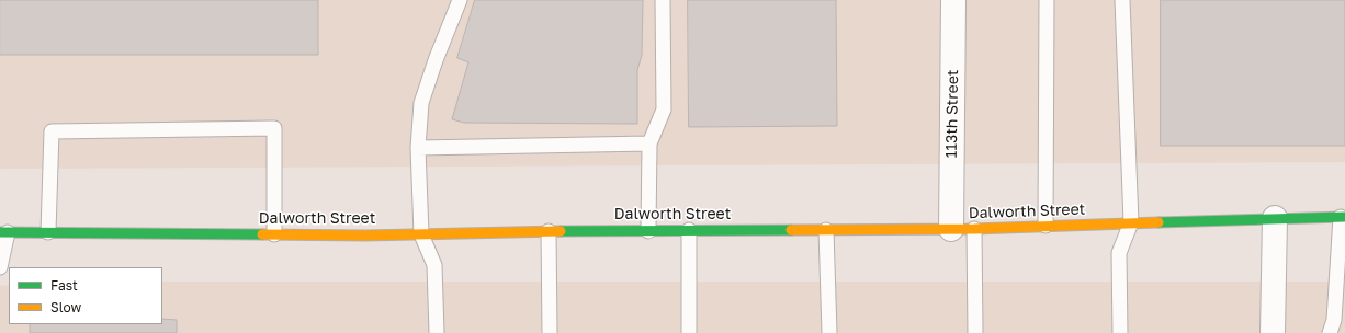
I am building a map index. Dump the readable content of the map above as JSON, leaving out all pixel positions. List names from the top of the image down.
{
  "streets": {
    "street": ["113th Street", "Dalworth Street"]
  },
  "crossings": [
    ["113th Street", "Dalworth Street"]
  ],
  "legend": ["Fast", "Slow"]
}
